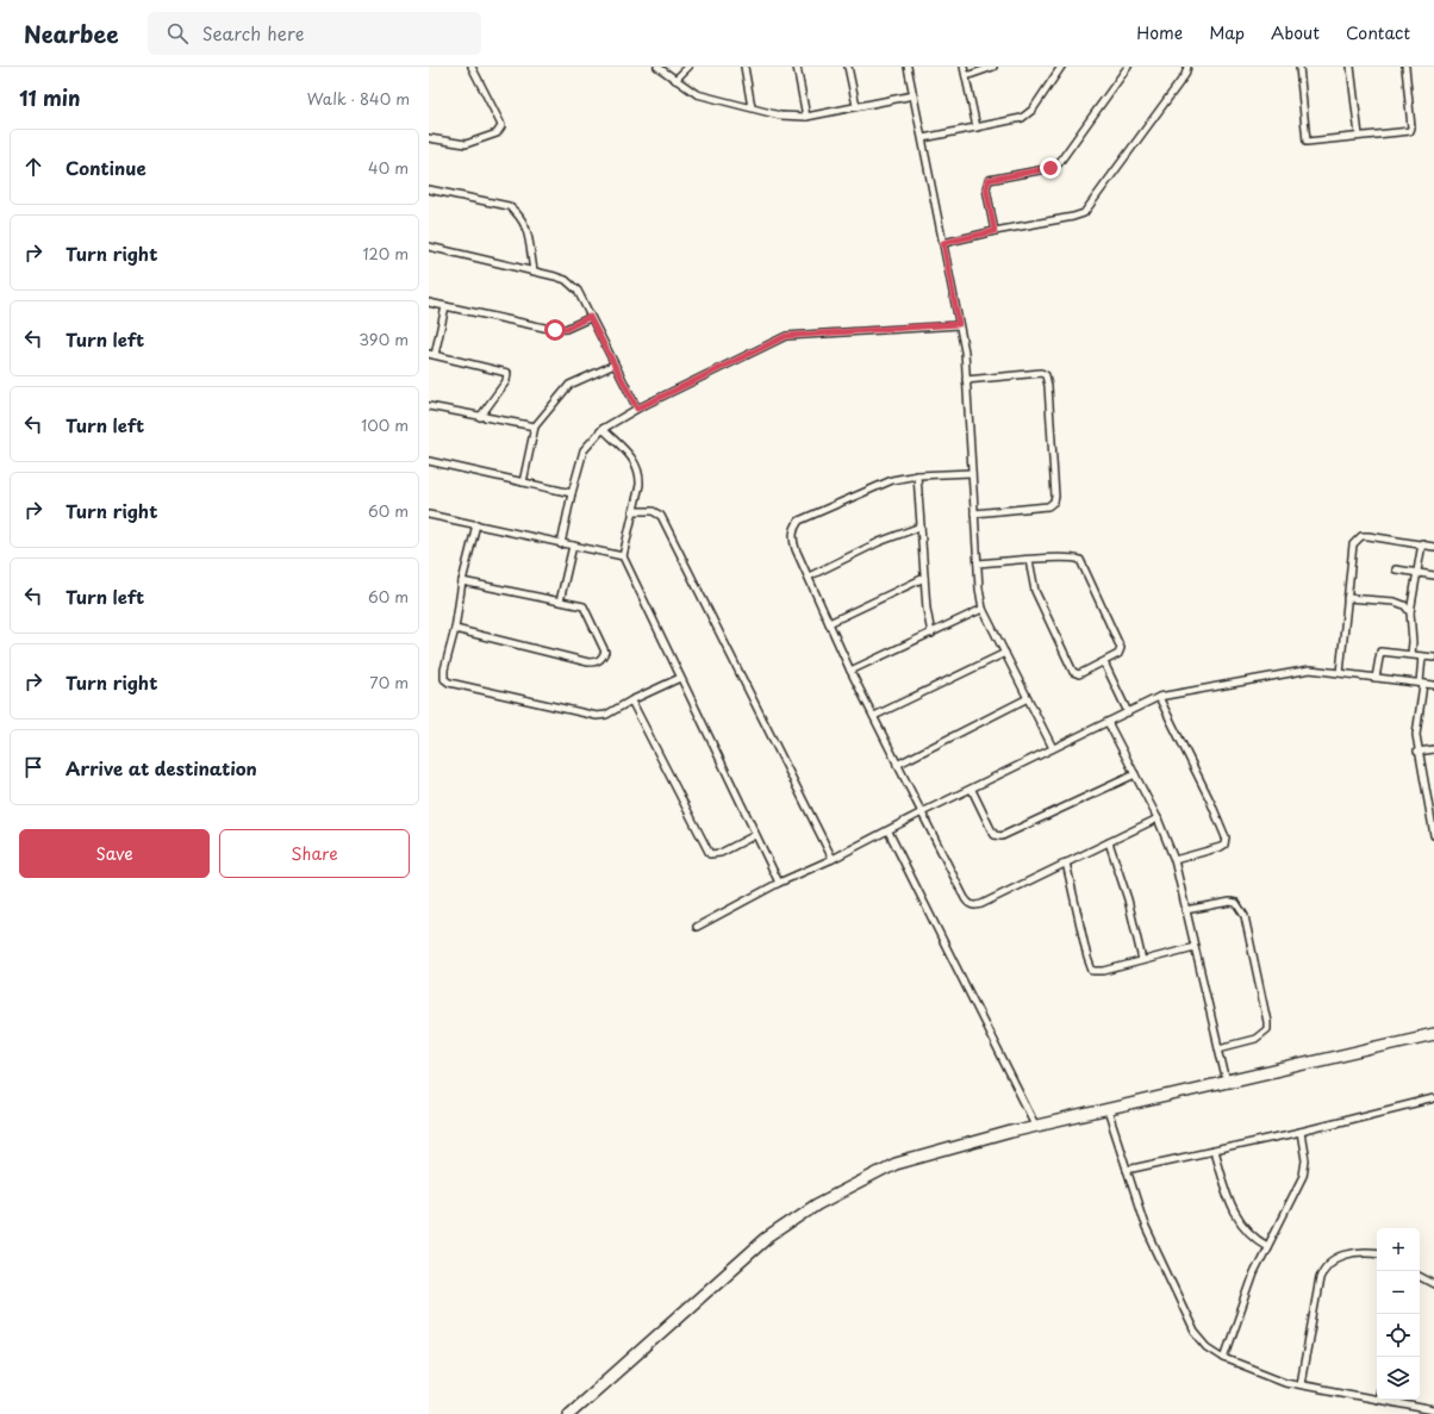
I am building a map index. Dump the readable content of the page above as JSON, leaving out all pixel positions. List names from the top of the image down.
{
  "page": {
    "header": "Nearbee",
    "search": "Search here",
    "nav": [
      "Home",
      "Map",
      "About",
      "Contact"
    ],
    "heading": ["11 min", "Walk · 840 m"],
    "list": [
      ["Continue", "40 m"],
      ["Turn right", "120 m"],
      ["Turn left", "390 m"],
      ["Turn left", "100 m"],
      ["Turn right", "60 m"],
      ["Turn left", "60 m"],
      ["Turn right", "70 m"],
      "Arrive at destination"
    ],
    "buttons": ["Save", "Share"],
    "map_buttons": ["+", "−"]
  }
}
